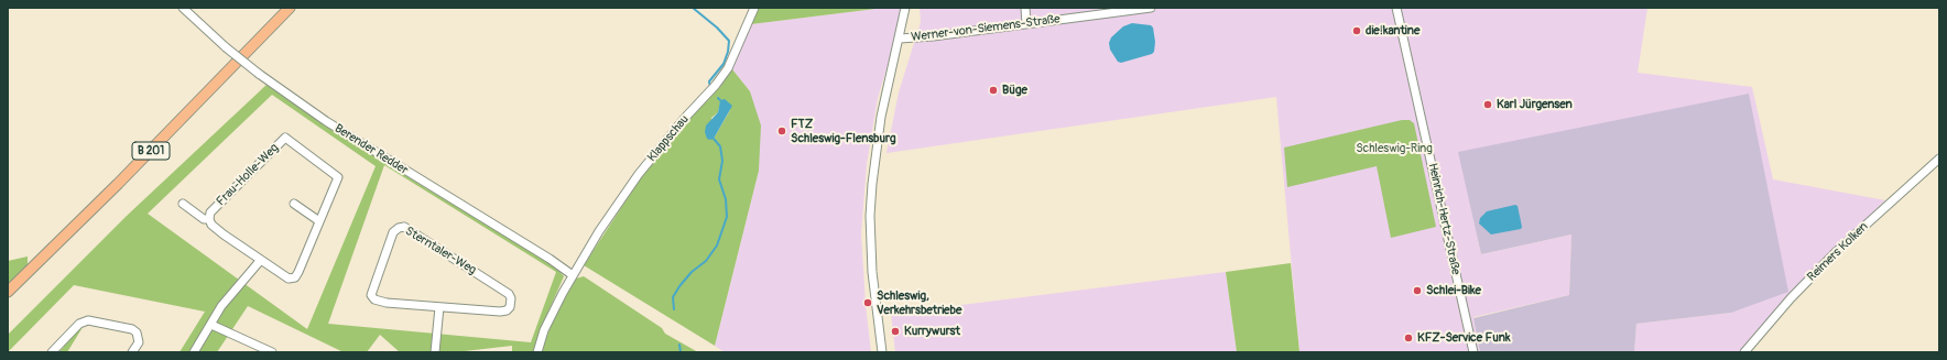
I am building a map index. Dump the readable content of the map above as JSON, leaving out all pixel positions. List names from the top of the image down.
{
  "streets": {
    "main road": ["B 201"],
    "street": [
      "Werner-von-Siemens-Straße",
      "Klappschau",
      "Berender Redder",
      "Frau-Holle-Weg",
      "Heinrich-Hertz-Straße",
      "Sterntaler-Weg",
      "Reimers Kolken"
    ]
  },
  "crossings": [
    ["Klappschau", "Berender Redder"]
  ],
  "parks": ["Schleswig-Ring"],
  "places": [
    "die!kantine",
    "Büge",
    "Karl Jürgensen",
    "FTZ Schleswig-Flensburg",
    "Schlei-Bike",
    "Schleswig, Verkehrsbetriebe",
    "Kurrywurst",
    "KFZ-Service Funk"
  ]
}
